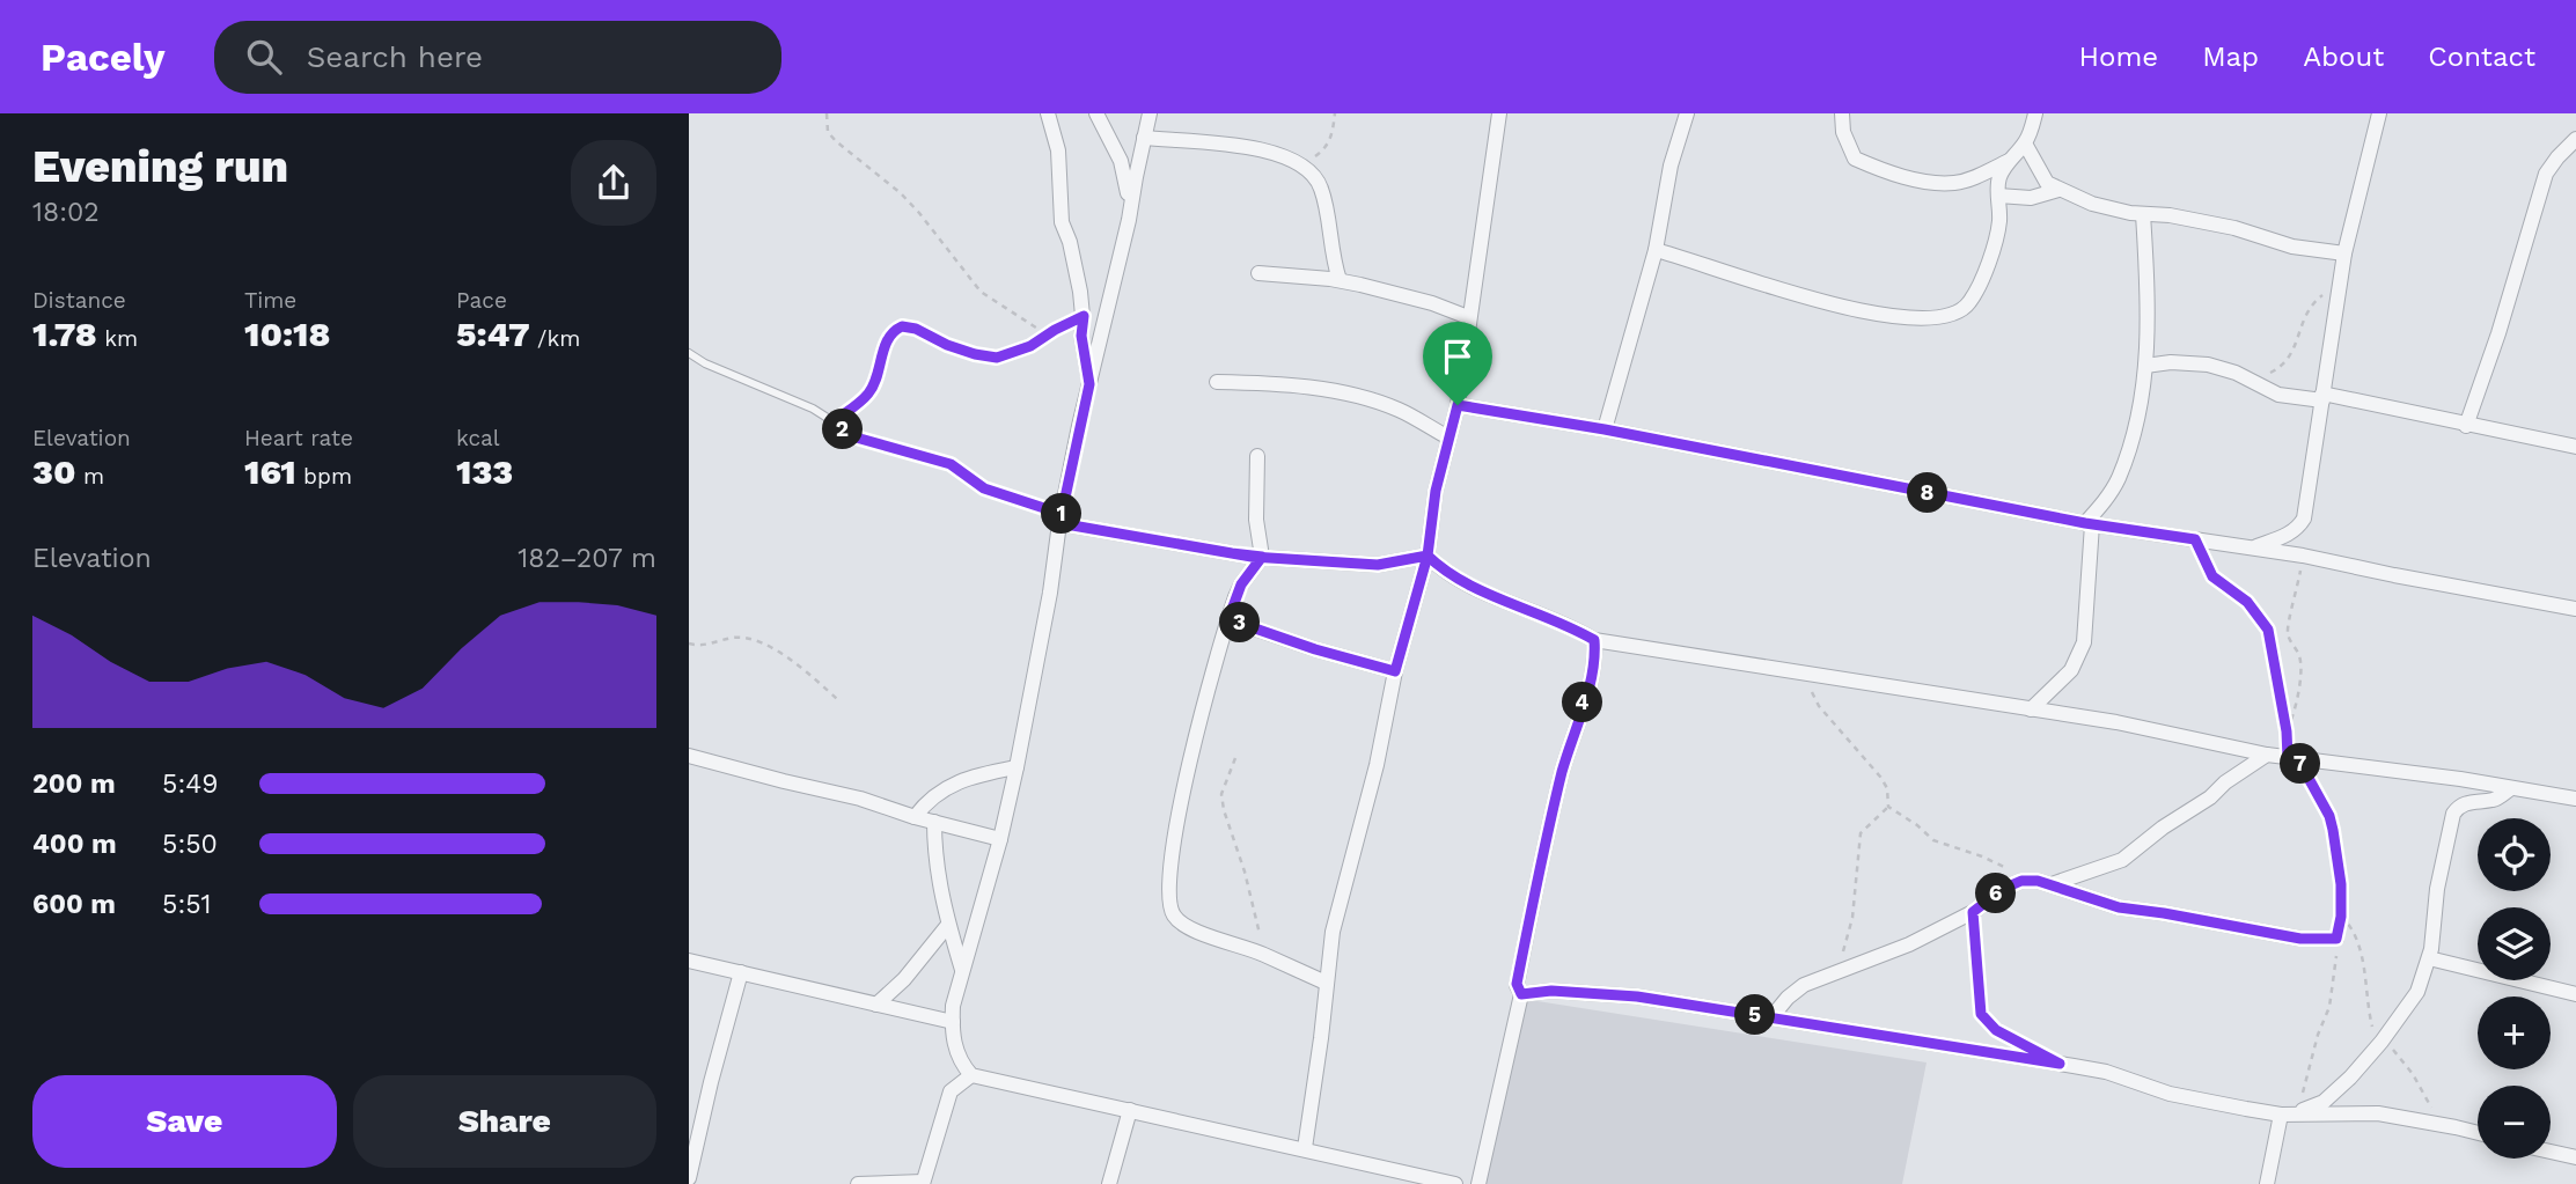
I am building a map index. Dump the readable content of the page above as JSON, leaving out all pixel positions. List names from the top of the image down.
{
  "page": {
    "header": "Pacely",
    "search": "Search here",
    "nav": [
      "Home",
      "Map",
      "About",
      "Contact"
    ],
    "heading": ["Evening run", "18:02"],
    "stats": [
      ["Distance", "1.78 km"],
      ["Time", "10:18"],
      ["Pace", "5:47 /km"],
      ["Elevation", "30 m"],
      ["Heart rate", "161 bpm"],
      ["kcal", "133"]
    ],
    "pins": [
      "2",
      "8",
      "1",
      "3",
      "4",
      "7",
      "6",
      "5"
    ],
    "chart": ["Elevation", "182–207 m"],
    "list": [
      {
        "name": "200 m",
        "note": "5:49"
      },
      {
        "name": "400 m",
        "note": "5:50"
      },
      {
        "name": "600 m",
        "note": "5:51"
      }
    ],
    "map_buttons": ["+", "−"],
    "buttons": ["Save", "Share"]
  }
}
